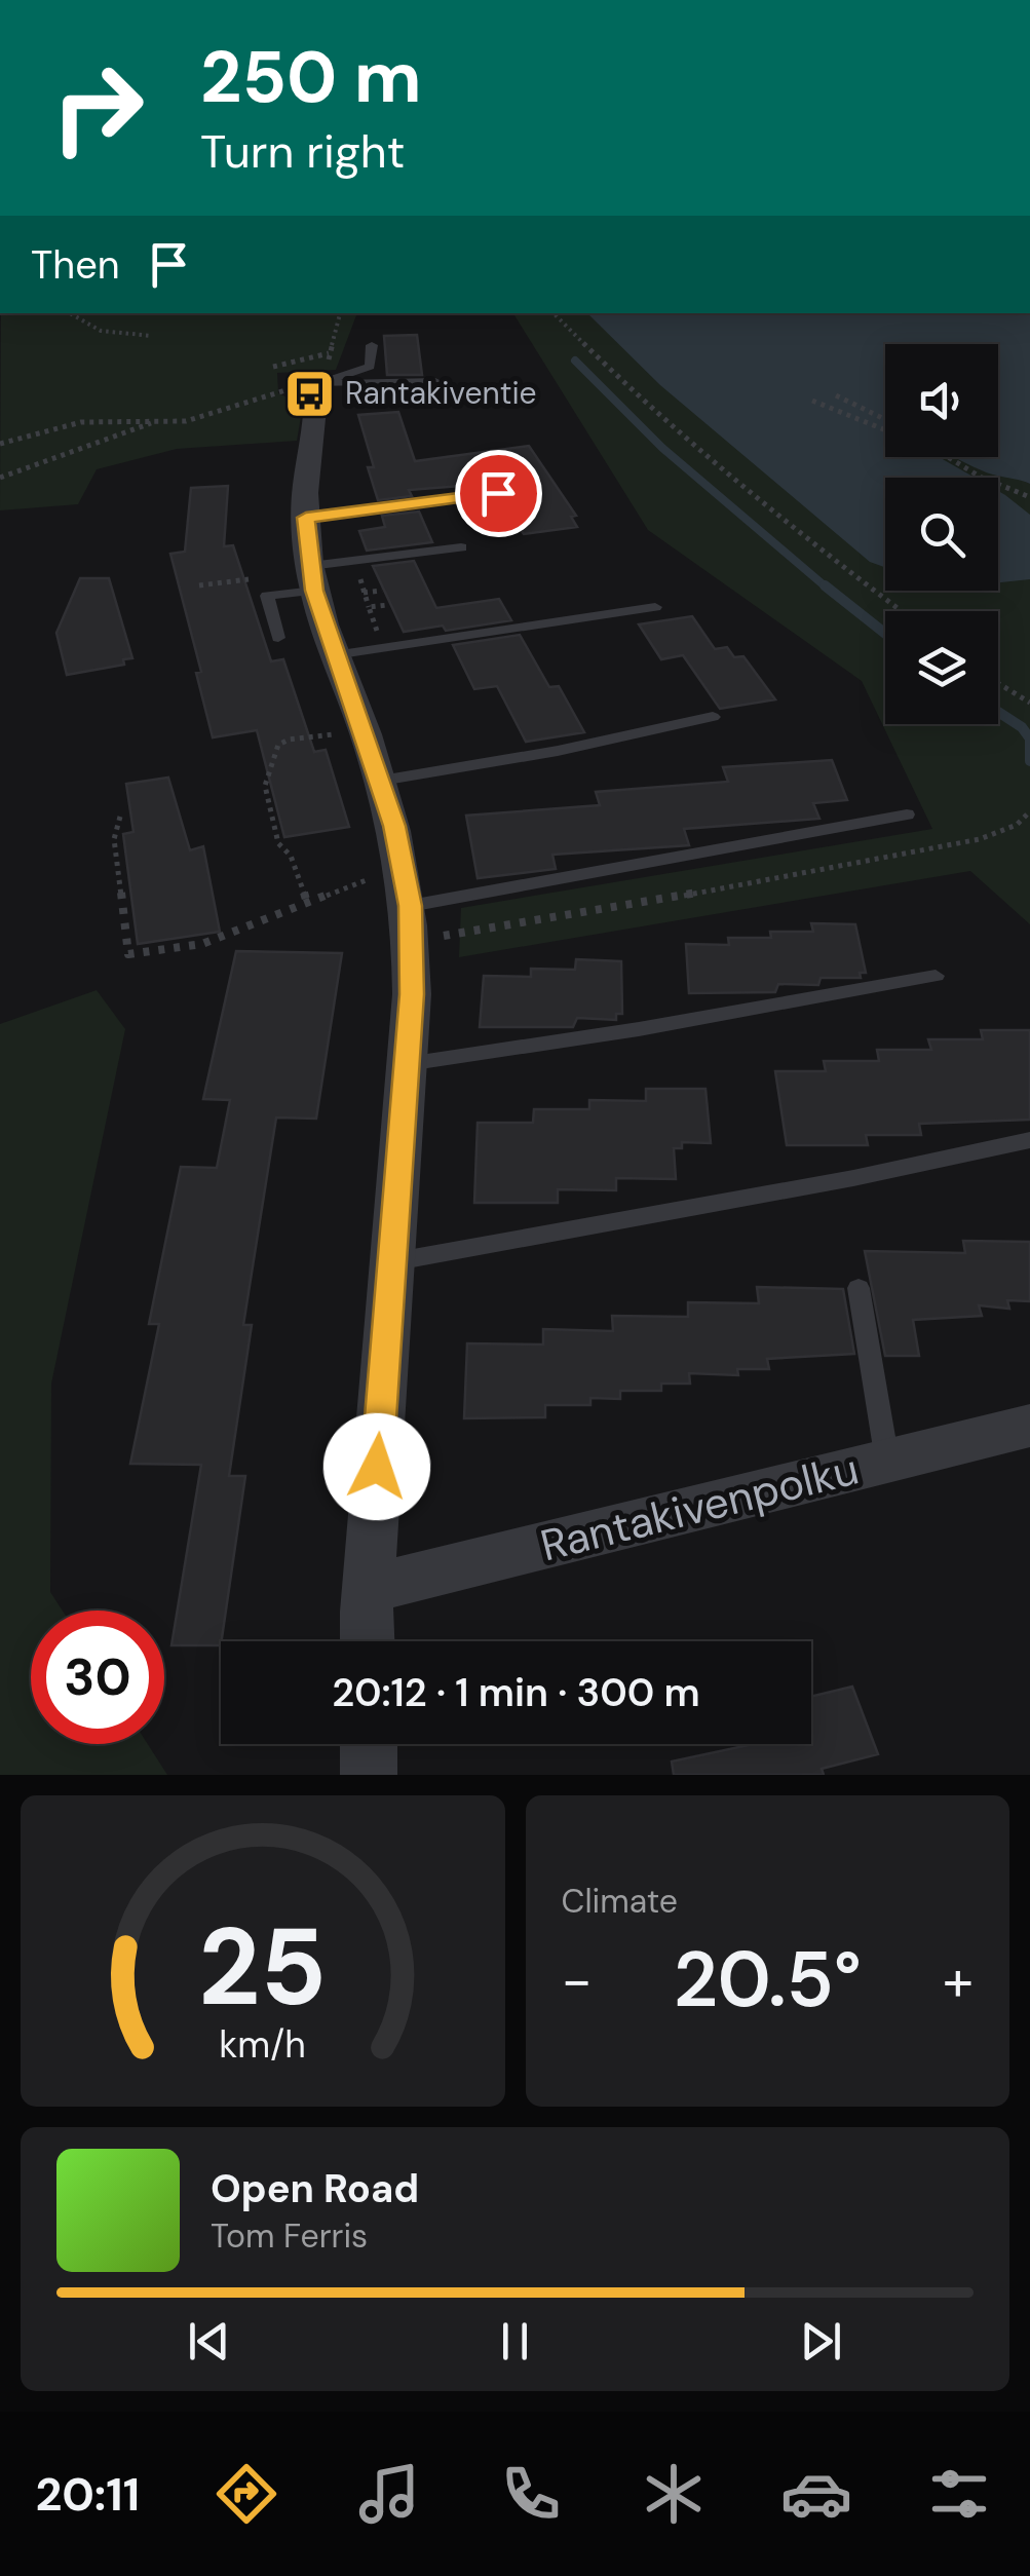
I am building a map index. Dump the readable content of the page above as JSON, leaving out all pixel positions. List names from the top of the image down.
{
  "streets": {
    "street": ["Rantakivenpolku"]
  },
  "places": {
    "bus stop": ["Rantakiventie"]
  },
  "page": {
    "turn": ["250 m", "Turn right"],
    "then": "Then",
    "limit": "30",
    "trip": "20:12 · 1 min · 300 m",
    "tile": "Climate",
    "heat": ["−", "20.5°", "+"],
    "song": ["Open Road", "Tom Ferris"],
    "tabs": "20:11",
    "gauge": ["25", "km/h"]
  }
}
